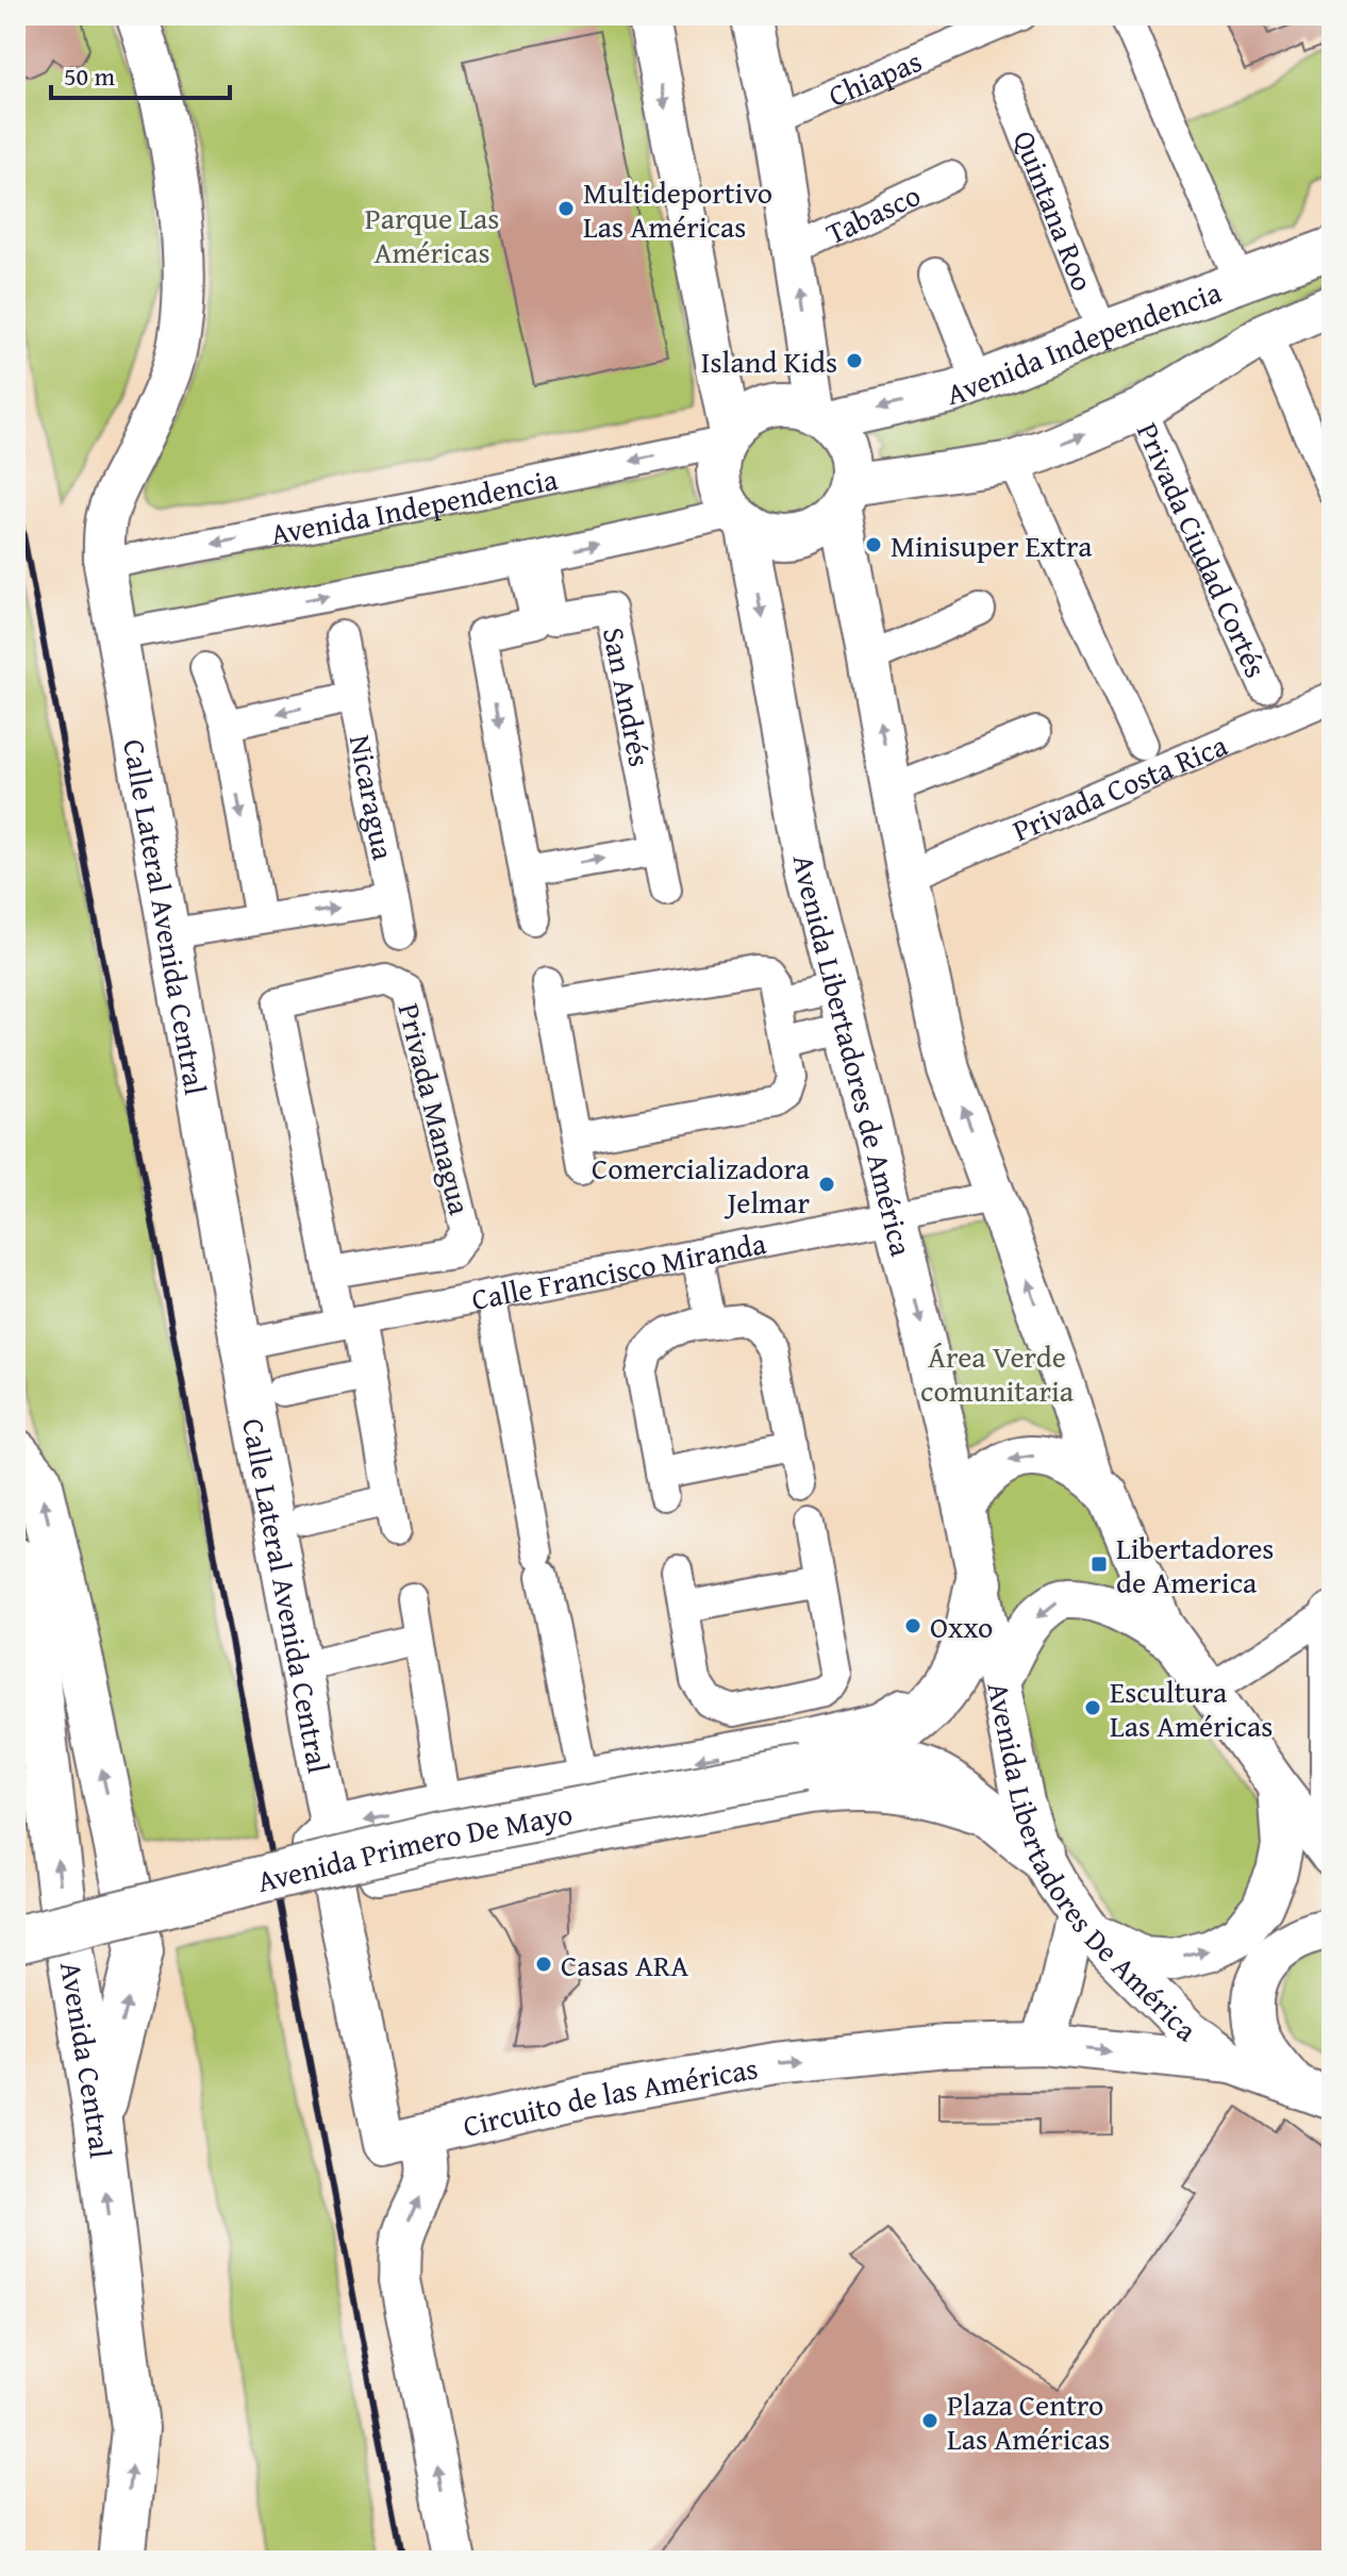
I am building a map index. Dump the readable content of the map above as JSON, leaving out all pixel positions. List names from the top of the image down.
{
  "streets": {
    "highway": ["Avenida Primero De Mayo", "Avenida Central"],
    "main road": [
      "Avenida Independencia",
      "Calle Lateral Avenida Central",
      "Avenida Libertadores de América",
      "Avenida Libertadores De América",
      "Circuito de las Américas"
    ],
    "street": [
      "Chiapas",
      "Quintana Roo",
      "Tabasco",
      "Privada Ciudad Cortés",
      "San Andrés",
      "Privada Costa Rica",
      "Nicaragua",
      "Privada Managua",
      "Calle Francisco Miranda"
    ]
  },
  "crossings": [
    ["Quintana Roo", "Avenida Independencia"],
    ["Avenida Independencia", "Privada Ciudad Cortés"],
    ["Avenida Independencia", "Calle Lateral Avenida Central"],
    ["Avenida Independencia", "Avenida Libertadores de América"],
    ["Nicaragua", "Calle Lateral Avenida Central"],
    ["Calle Lateral Avenida Central", "Calle Francisco Miranda"],
    ["Avenida Libertadores de América", "Calle Francisco Miranda"],
    ["Avenida Libertadores de América", "Avenida Primero De Mayo"],
    ["Avenida Libertadores de América", "Avenida Libertadores De América"],
    ["Privada Managua", "Calle Francisco Miranda"],
    ["Avenida Primero De Mayo", "Avenida Libertadores De América"],
    ["Avenida Libertadores De América", "Circuito de las Américas"]
  ],
  "parks": ["Parque Las Américas", "Área Verde comunitaria"],
  "places": {
    "other": [
      "Multideportivo Las Américas",
      "Island Kids",
      "Minisuper Extra",
      "Comercializadora Jelmar",
      "Oxxo",
      "Escultura Las Américas",
      "Casas ARA",
      "Plaza Centro Las Américas"
    ],
    "transit": ["Libertadores de America"]
  },
  "scale_bar": "50 m"
}
